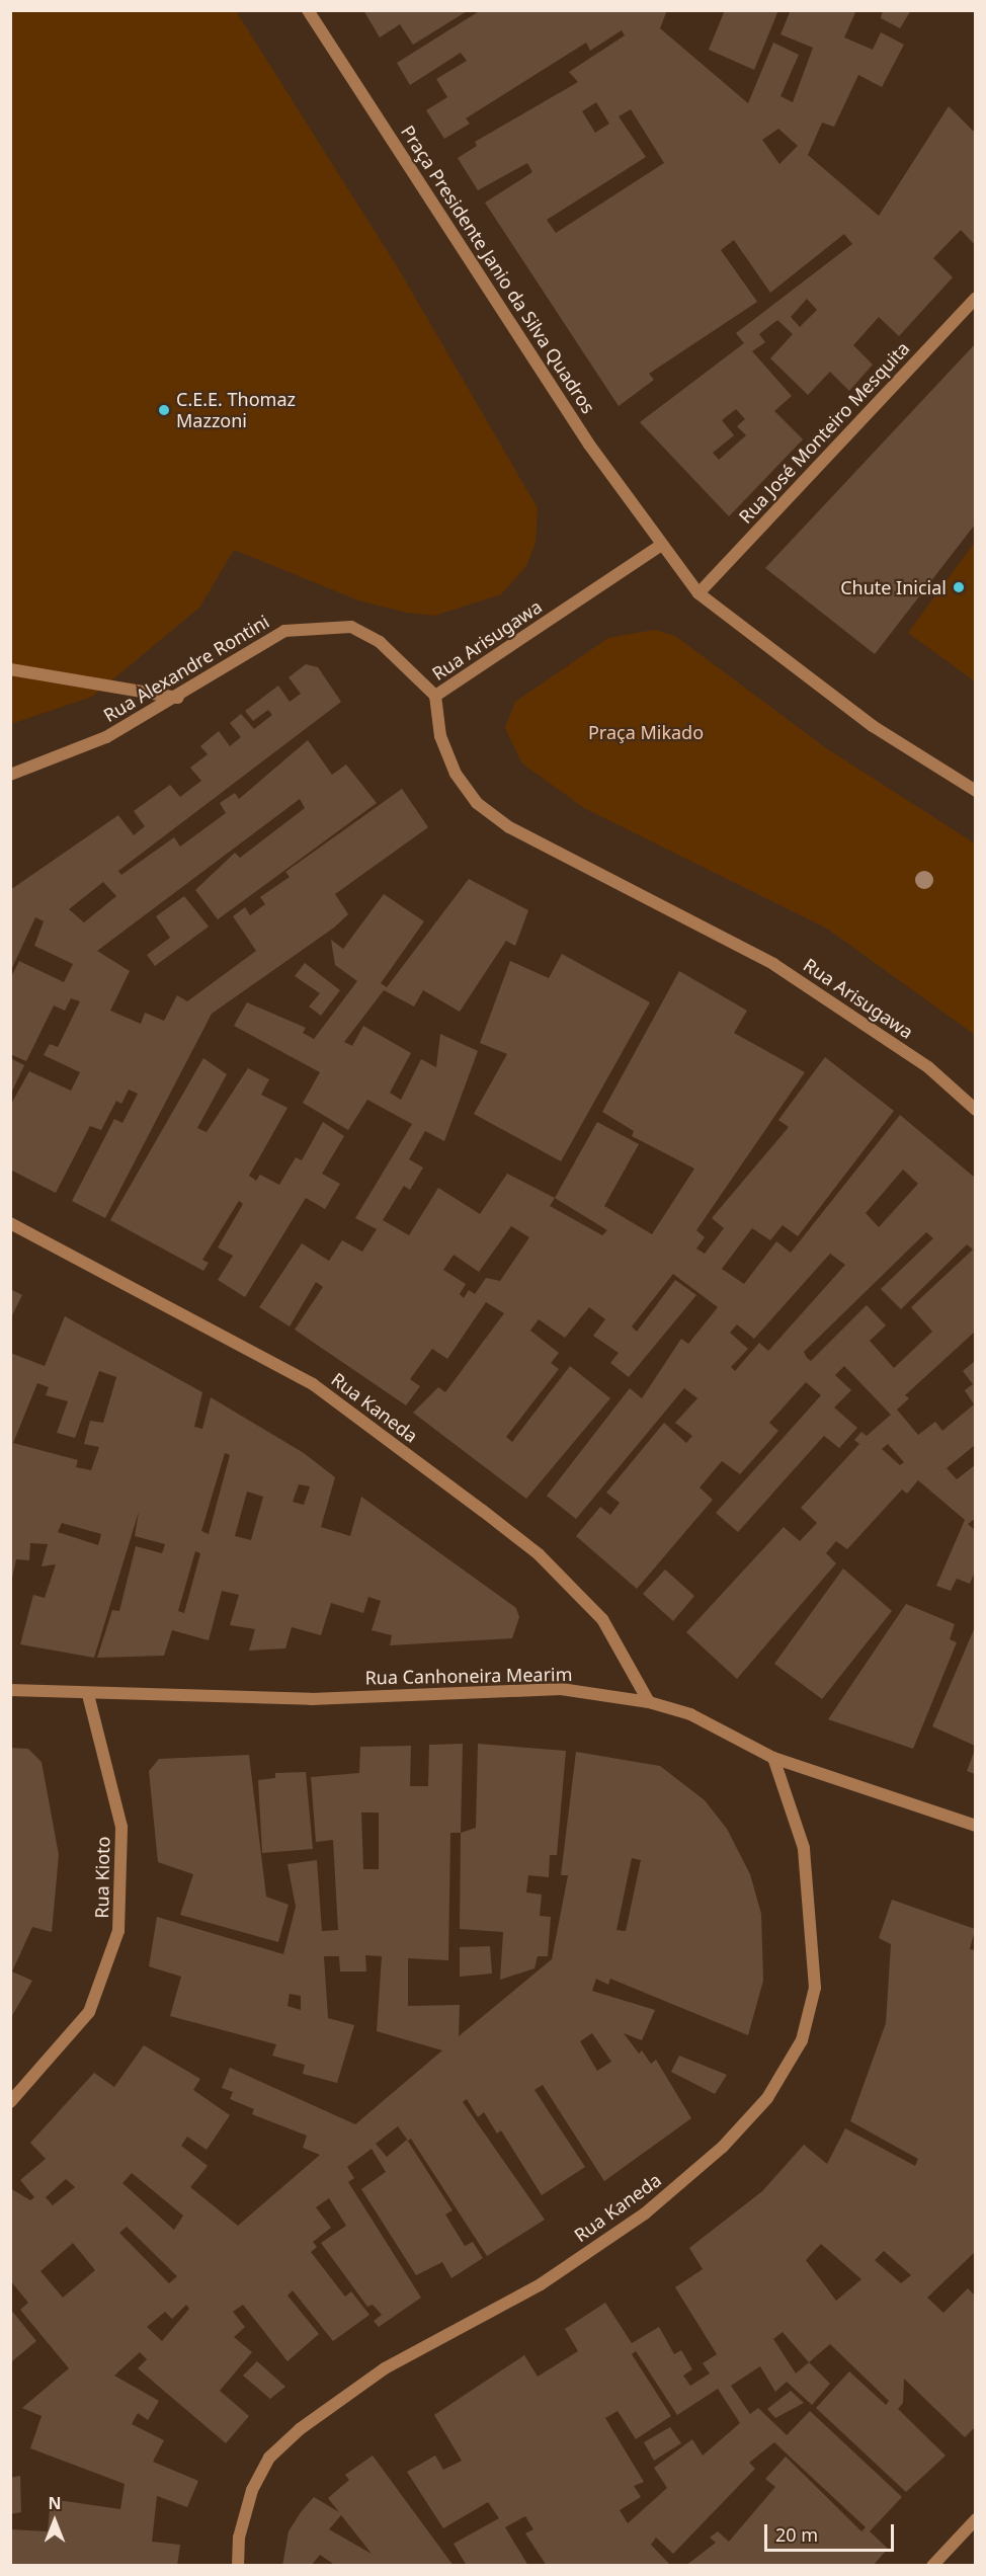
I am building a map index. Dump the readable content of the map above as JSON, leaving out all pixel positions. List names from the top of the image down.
{
  "streets": {
    "street": [
      "Praça Presidente Janio da Silva Quadros",
      "Rua José Monteiro Mesquita",
      "Rua Arisugawa",
      "Rua Alexandre Rontini",
      "Rua Kaneda",
      "Rua Canhoneira Mearim",
      "Rua Kioto"
    ]
  },
  "crossings": [
    ["Praça Presidente Janio da Silva Quadros", "Rua Arisugawa"],
    ["Rua Arisugawa", "Rua Alexandre Rontini"],
    ["Rua Kaneda", "Rua Canhoneira Mearim"],
    ["Rua Canhoneira Mearim", "Rua Kioto"]
  ],
  "parks": ["Praça Mikado"],
  "places": ["C.E.E. Thomaz Mazzoni", "Chute Inicial"],
  "scale_bar": "20 m",
  "north": "top"
}
